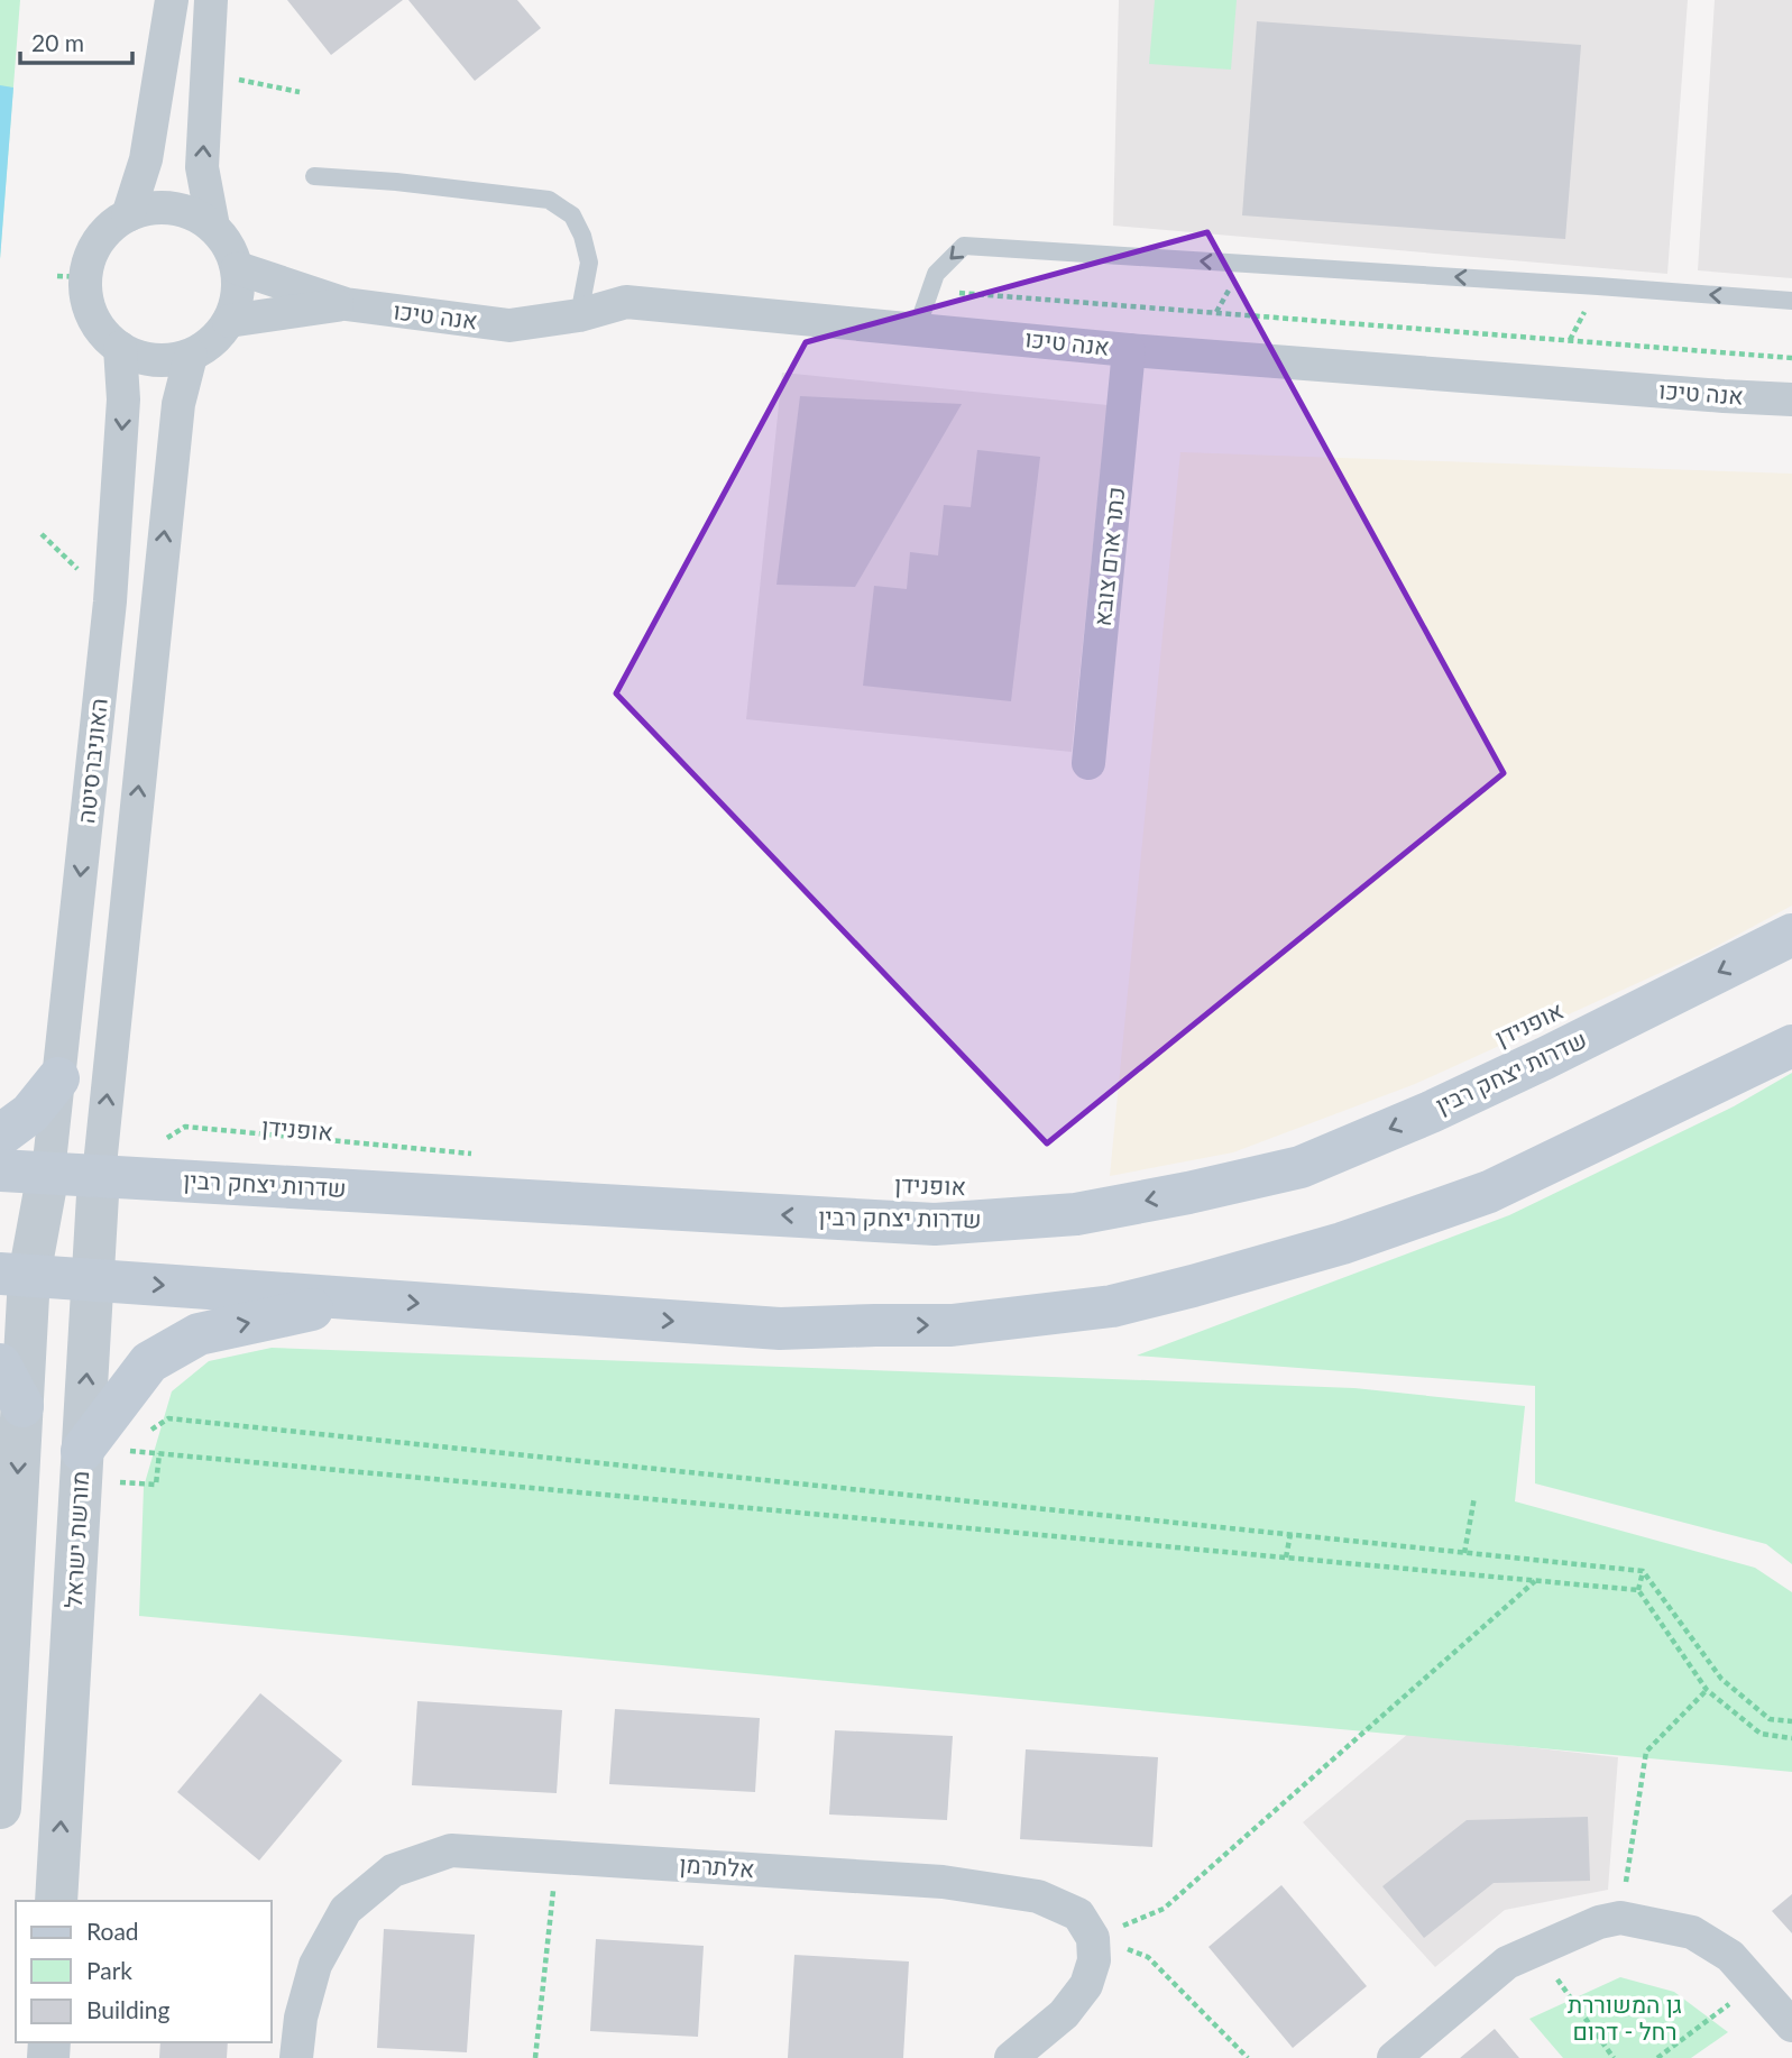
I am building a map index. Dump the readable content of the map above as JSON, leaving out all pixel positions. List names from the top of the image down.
{
  "streets": {
    "main road": ["שדרות יצחק רבין"],
    "street": [
      "אנה טיכו",
      "כתר ארם צובא",
      "האוניברסיטה",
      "מורשת ישראל",
      "אלתרמן"
    ]
  },
  "crossings": [
    ["אנה טיכו", "כתר ארם צובא"],
    ["אנה טיכו", "האוניברסיטה"],
    ["האוניברסיטה", "שדרות יצחק רבין"],
    ["האוניברסיטה", "מורשת ישראל"],
    ["שדרות יצחק רבין", "מורשת ישראל"]
  ],
  "parks": ["גן המשוררת רחל - דרום"],
  "legend": ["Road", "Park", "Building"],
  "scale_bar": "20 m"
}
